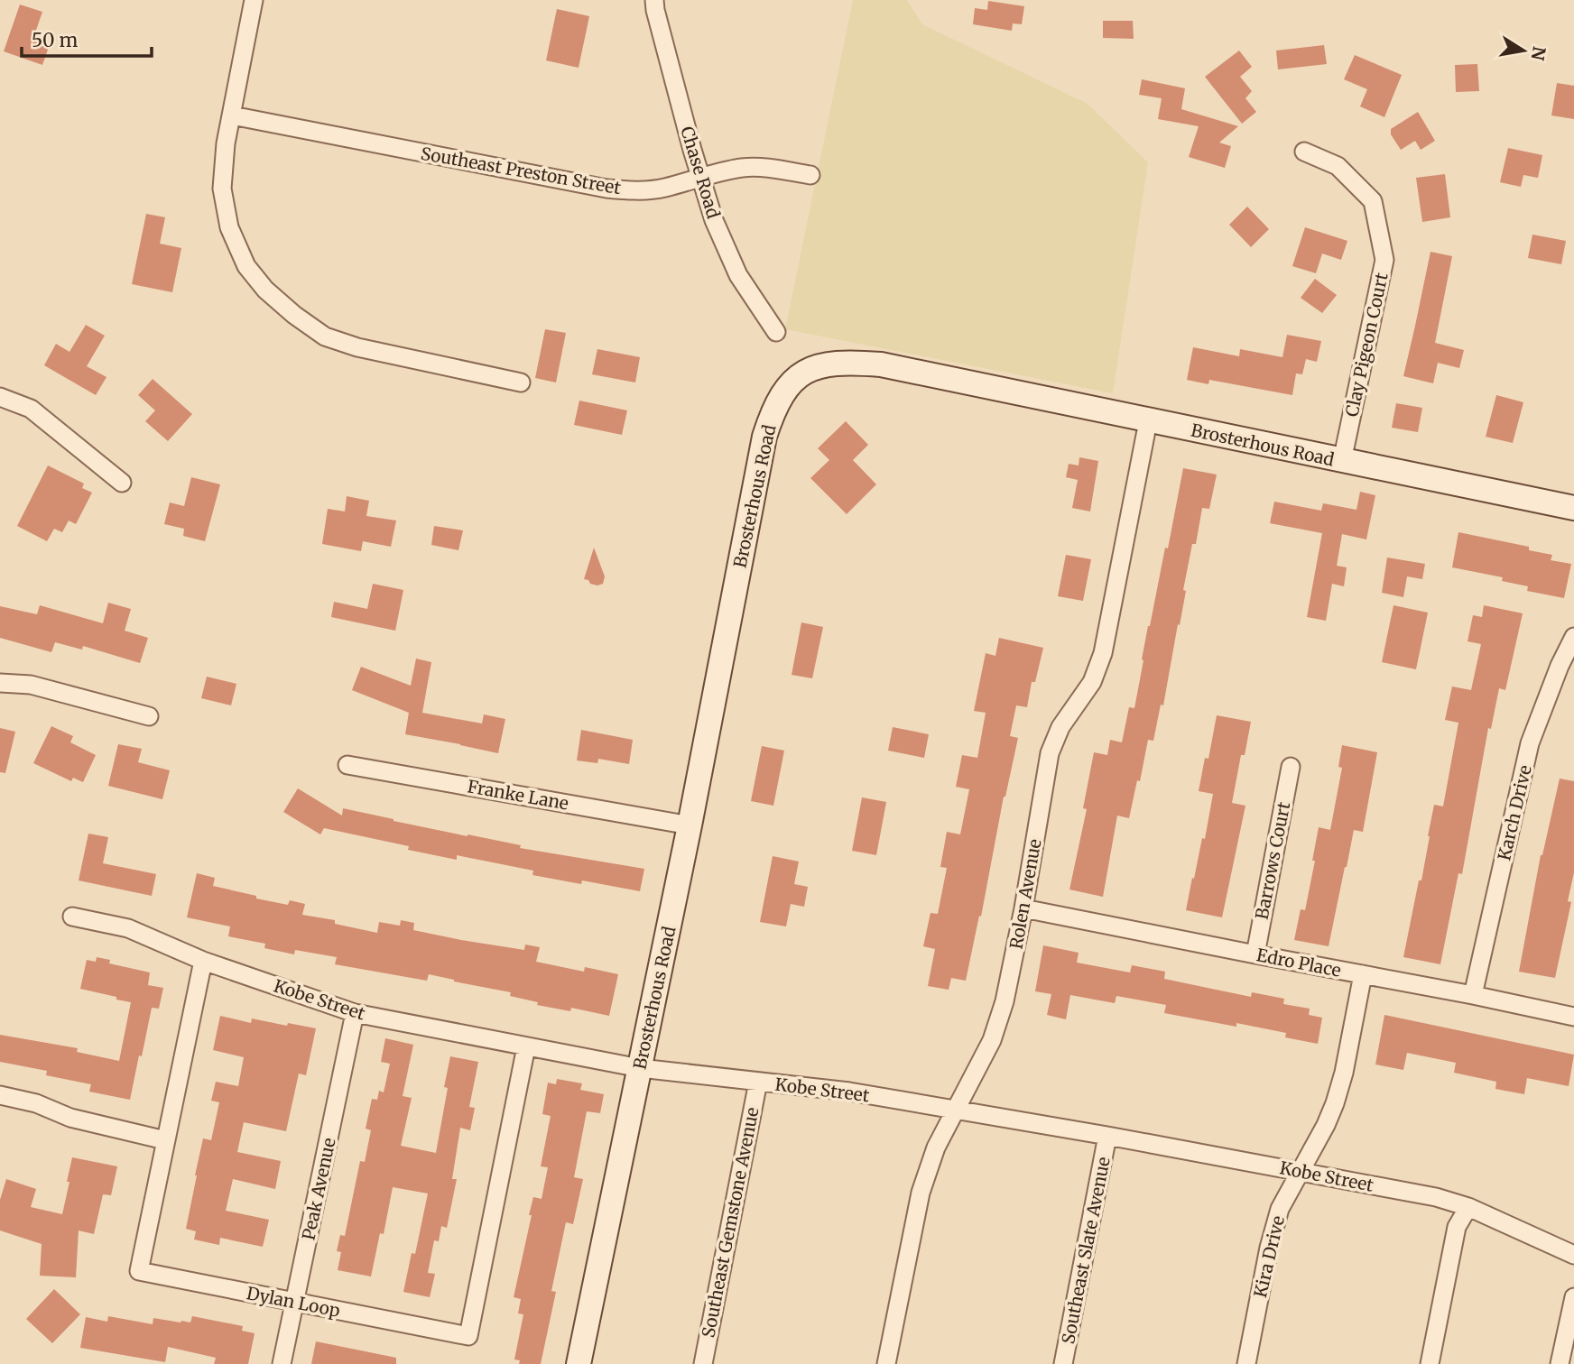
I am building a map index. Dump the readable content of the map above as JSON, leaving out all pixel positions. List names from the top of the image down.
{
  "streets": {
    "street": [
      "Southeast Preston Street",
      "Chase Road",
      "Clay Pigeon Court",
      "Brosterhous Road",
      "Franke Lane",
      "Karch Drive",
      "Barrows Court",
      "Rolen Avenue",
      "Edro Place",
      "Kobe Street",
      "Peak Avenue",
      "Southeast Gemstone Avenue",
      "Southeast Slate Avenue",
      "Kira Drive",
      "Dylan Loop"
    ]
  },
  "crossings": [
    ["Southeast Preston Street", "Chase Road"],
    ["Clay Pigeon Court", "Brosterhous Road"],
    ["Brosterhous Road", "Franke Lane"],
    ["Brosterhous Road", "Rolen Avenue"],
    ["Brosterhous Road", "Kobe Street"],
    ["Karch Drive", "Edro Place"],
    ["Barrows Court", "Edro Place"],
    ["Rolen Avenue", "Edro Place"],
    ["Rolen Avenue", "Kobe Street"],
    ["Edro Place", "Kira Drive"],
    ["Kobe Street", "Peak Avenue"],
    ["Kobe Street", "Southeast Gemstone Avenue"],
    ["Kobe Street", "Southeast Slate Avenue"],
    ["Kobe Street", "Kira Drive"],
    ["Kobe Street", "Dylan Loop"],
    ["Peak Avenue", "Dylan Loop"]
  ],
  "scale_bar": "50 m",
  "north": "right"
}
